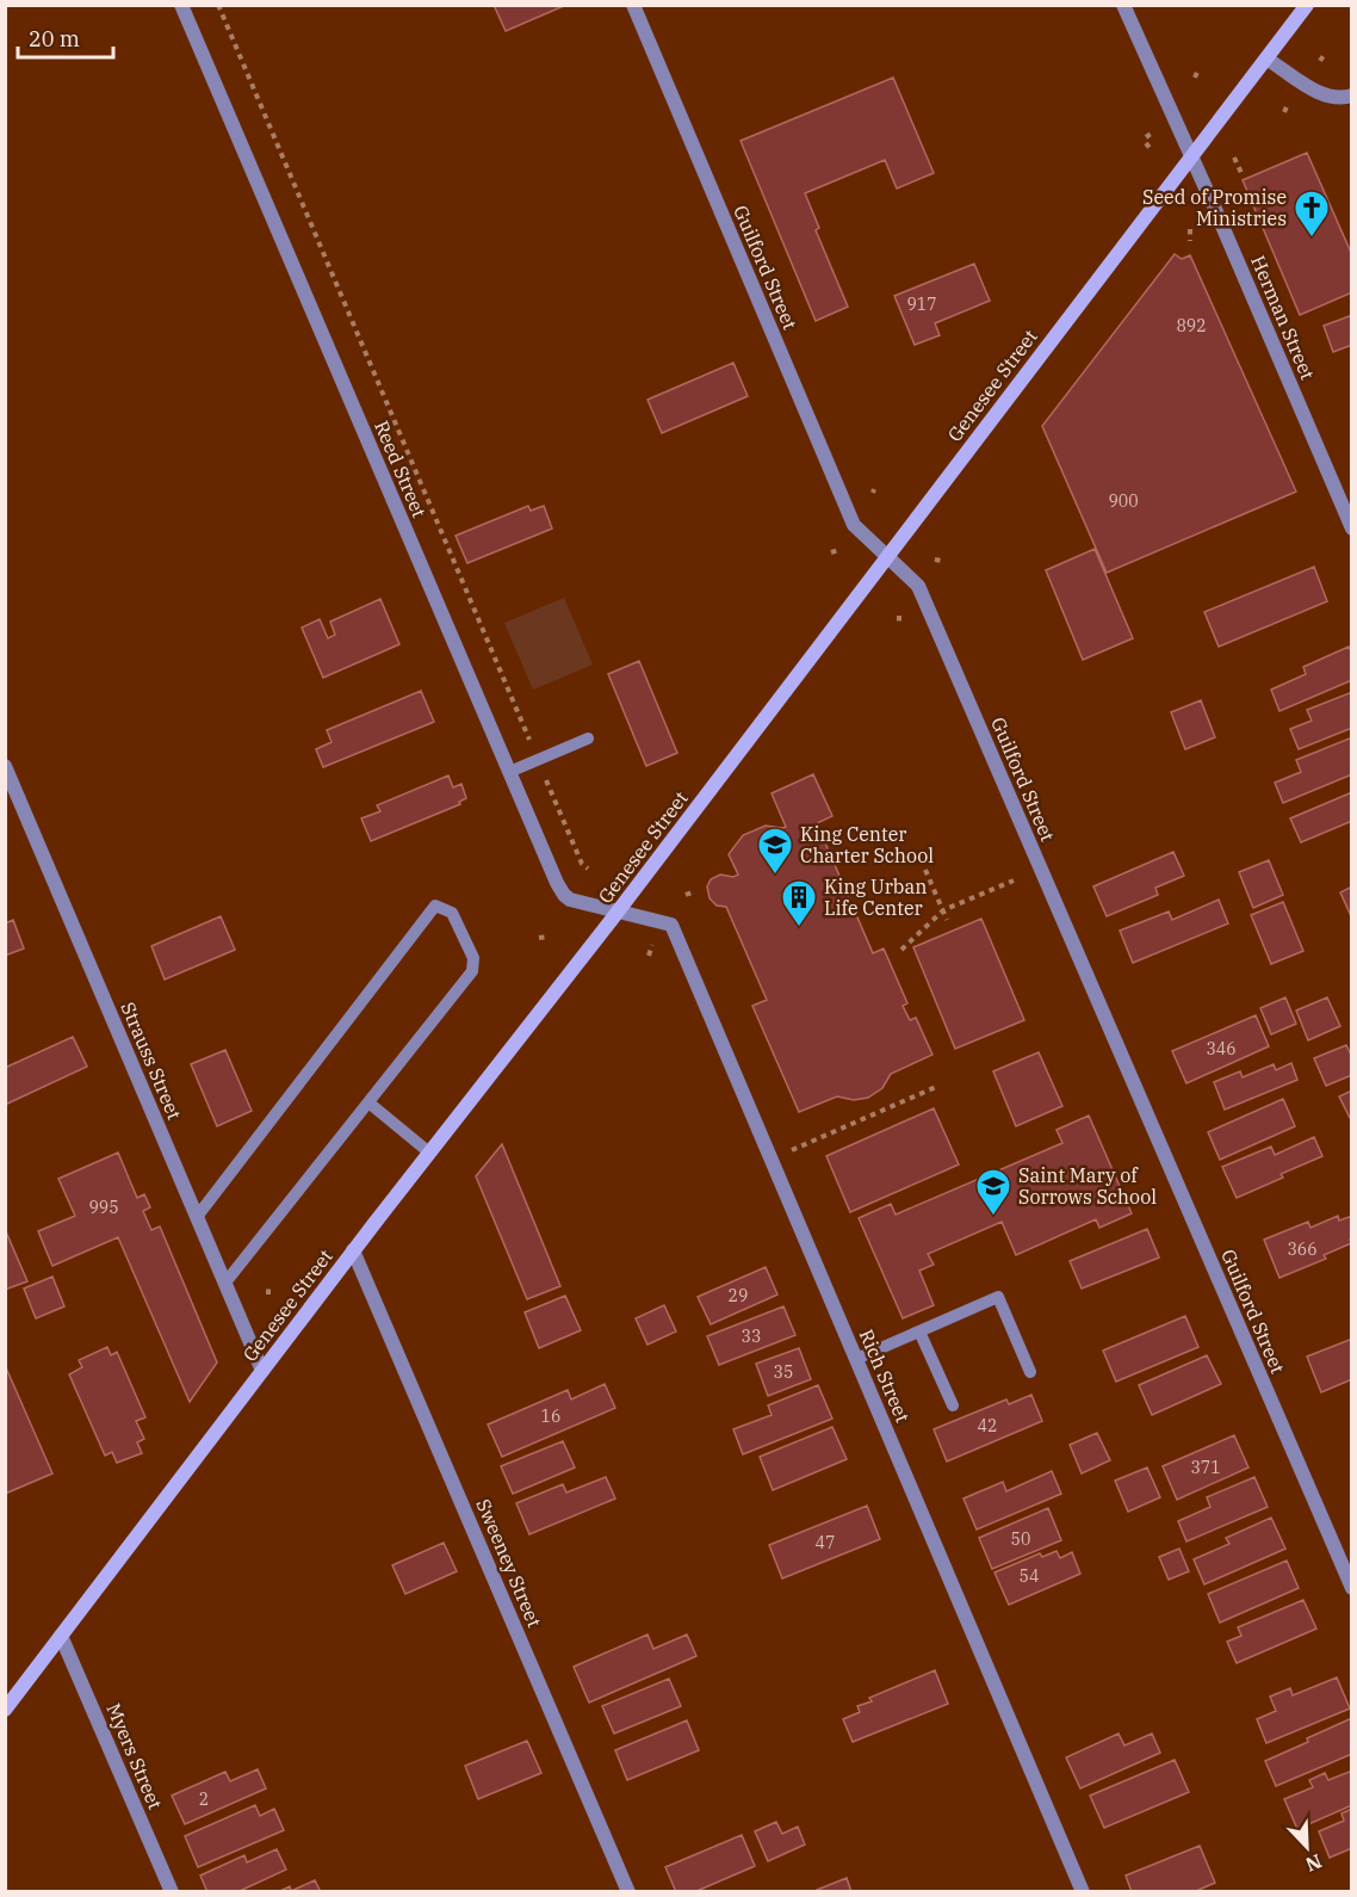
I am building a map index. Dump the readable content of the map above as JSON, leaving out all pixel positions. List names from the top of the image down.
{
  "streets": {
    "main road": ["Genesee Street"],
    "street": [
      "Guilford Street",
      "Herman Street",
      "Reed Street",
      "Strauss Street",
      "Rich Street",
      "Sweeney Street",
      "Myers Street"
    ]
  },
  "crossings": [
    ["Guilford Street", "Genesee Street"],
    ["Herman Street", "Genesee Street"],
    ["Genesee Street", "Reed Street"],
    ["Genesee Street", "Strauss Street"],
    ["Genesee Street", "Rich Street"],
    ["Genesee Street", "Sweeney Street"],
    ["Genesee Street", "Myers Street"],
    ["Reed Street", "Rich Street"]
  ],
  "places": {
    "church": ["Seed of Promise Ministries"],
    "school or university": ["King Center Charter School", "Saint Mary of Sorrows School"],
    "building": ["King Urban Life Center"]
  },
  "house_numbers": [
    "917",
    "892",
    "900",
    "346",
    "995",
    "366",
    "29",
    "33",
    "35",
    "16",
    "42",
    "371",
    "50",
    "47",
    "54",
    "2"
  ],
  "scale_bar": "20 m",
  "north": "bottom right"
}
